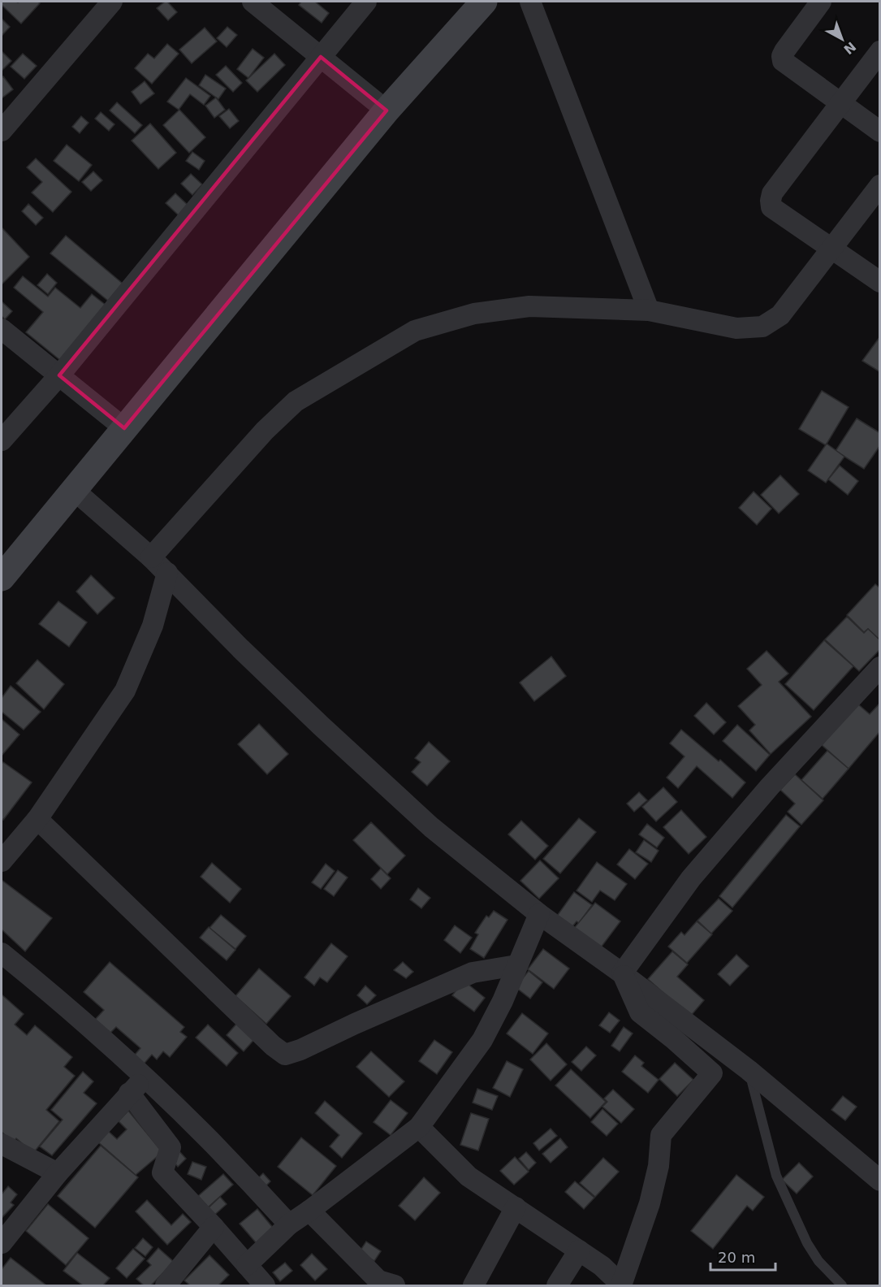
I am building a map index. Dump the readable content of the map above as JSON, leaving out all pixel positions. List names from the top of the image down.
{
  "scale_bar": "20 m",
  "north": "bottom right"
}
